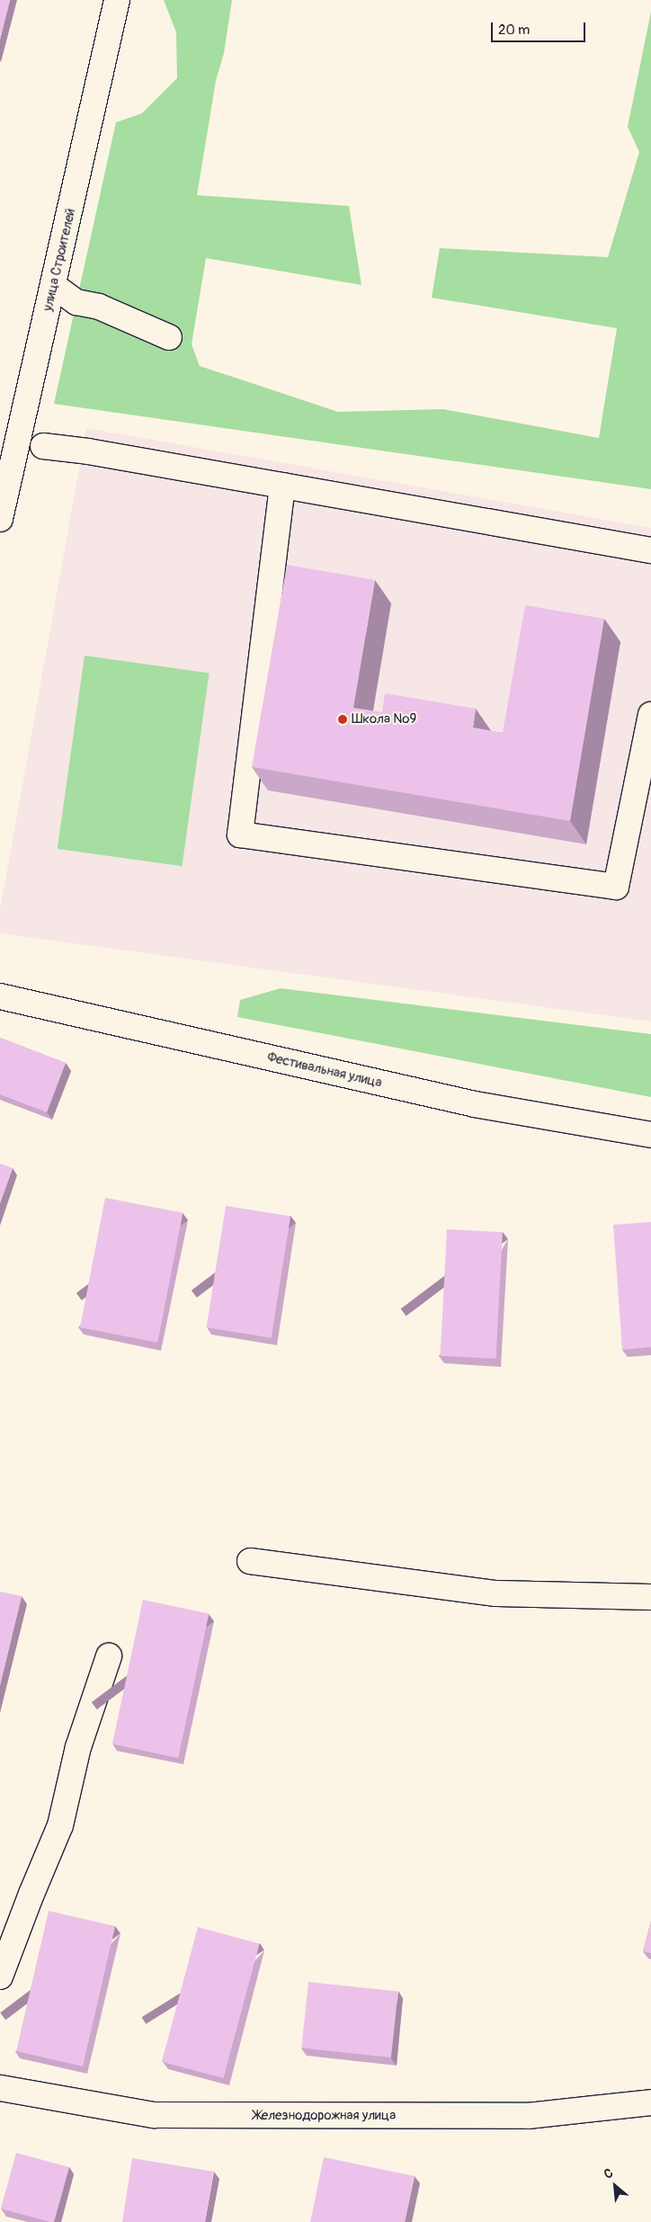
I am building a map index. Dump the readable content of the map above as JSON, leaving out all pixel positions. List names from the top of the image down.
{
  "streets": {
    "street": ["улица Строителей", "Фестивальная улица", "Железнодорожная улица"]
  },
  "places": ["Школа №9"],
  "scale_bar": "20 m",
  "north": "top left"
}
